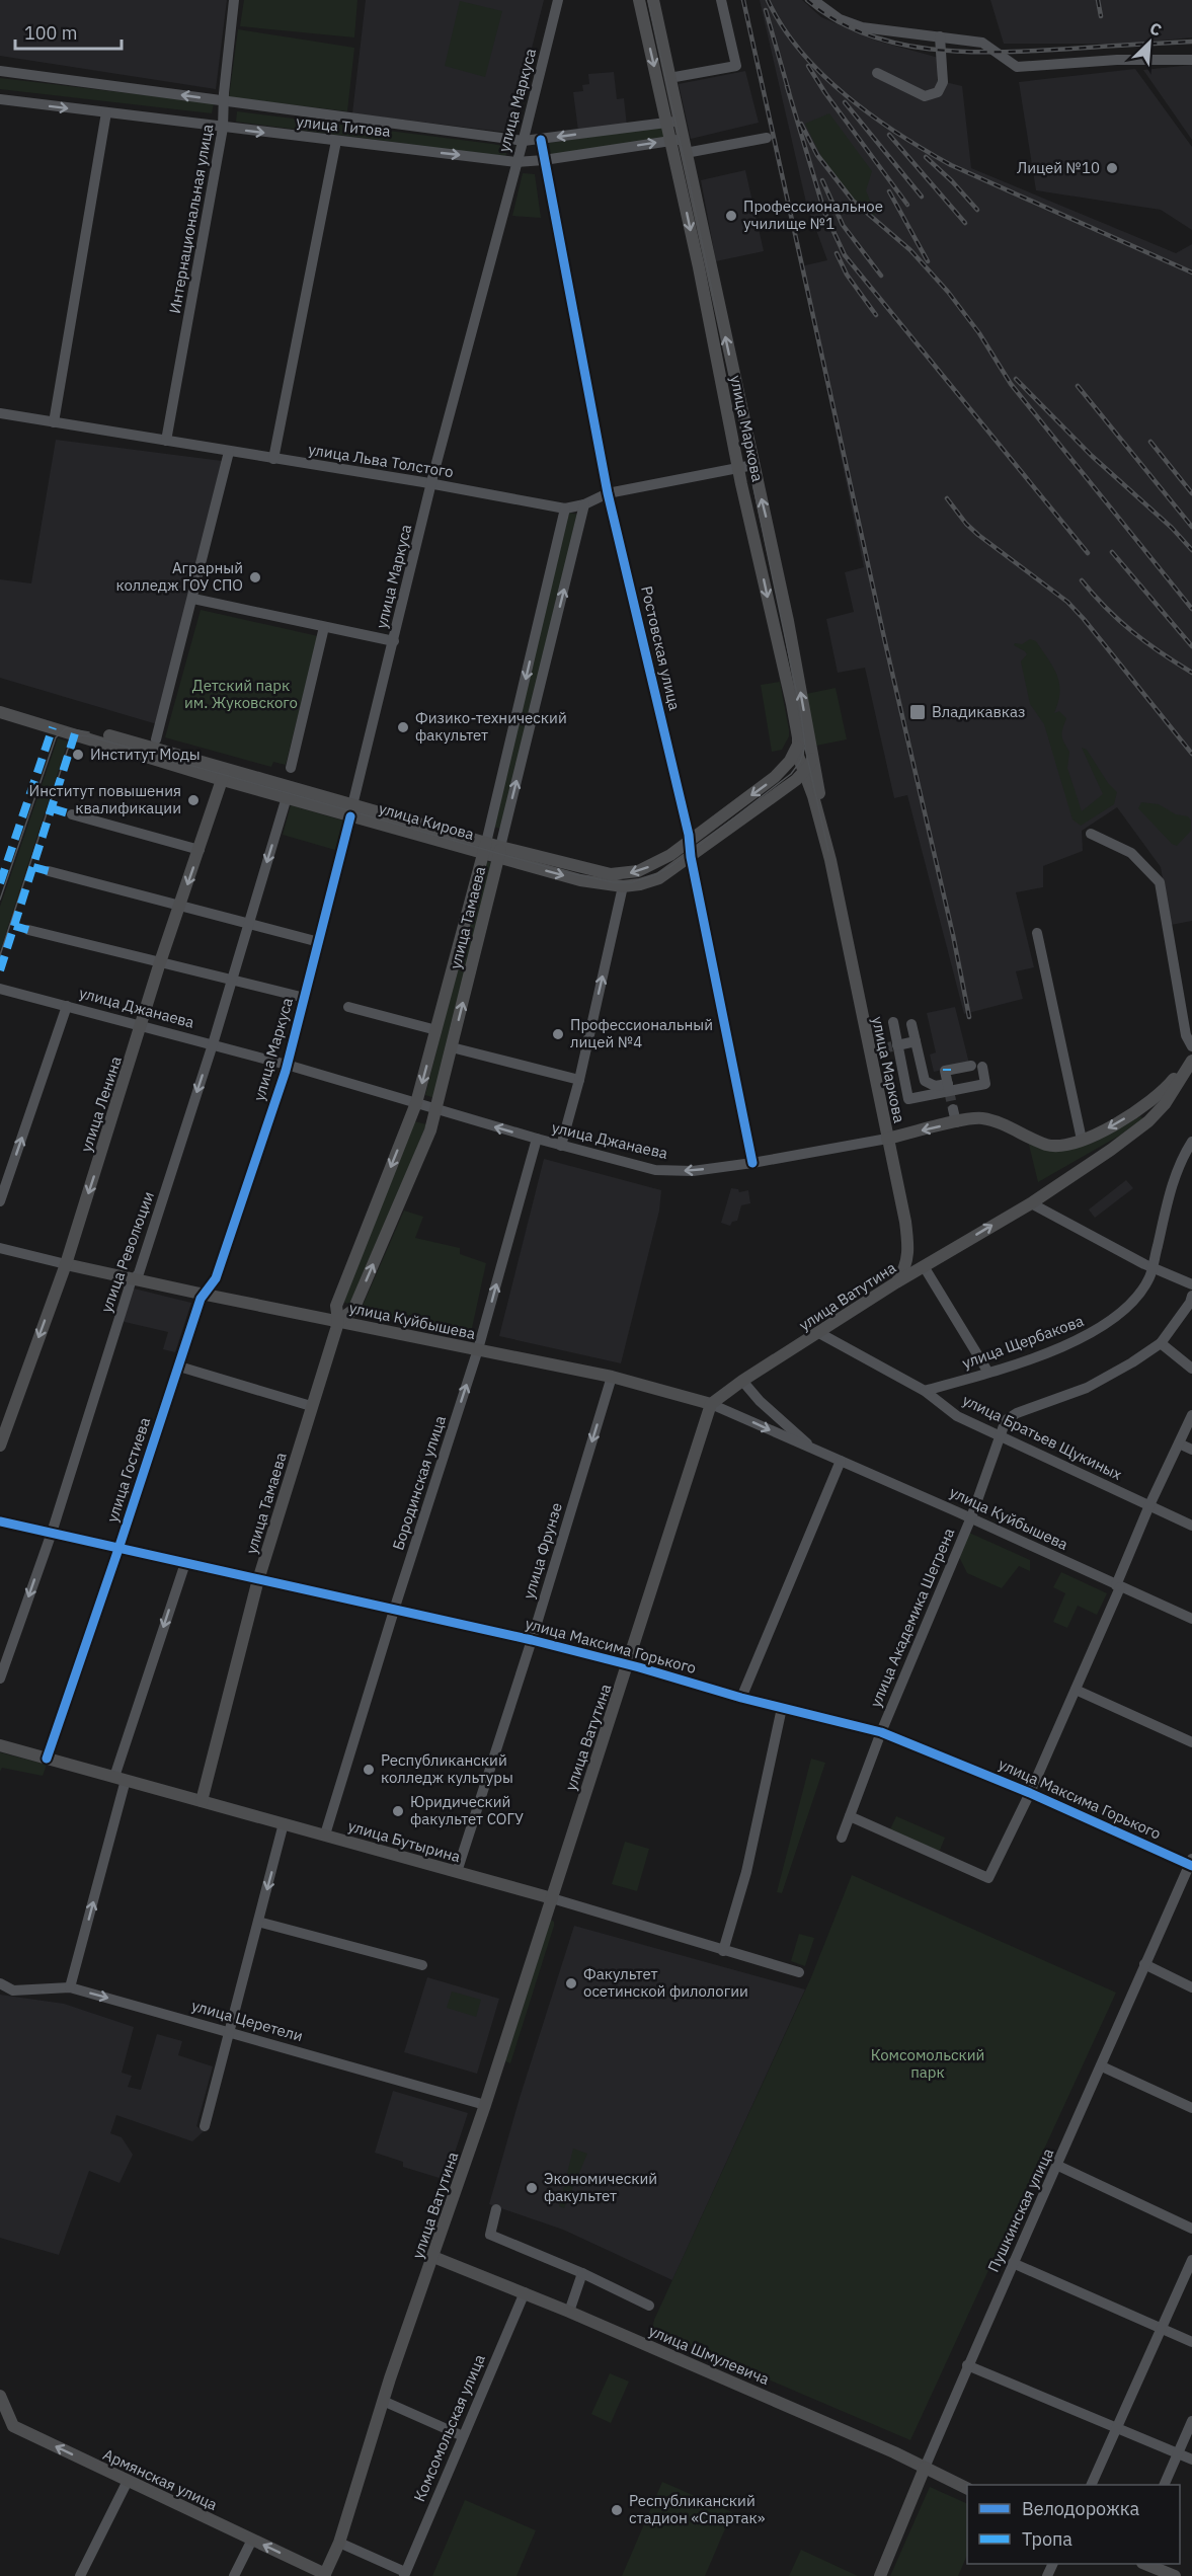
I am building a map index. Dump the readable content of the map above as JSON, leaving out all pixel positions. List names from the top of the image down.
{
  "streets": {
    "main road": [
      "улица Маркова",
      "улица Кирова",
      "улица Тамаева",
      "улица Джанаева",
      "улица Ленина",
      "улица Ватутина",
      "улица Куйбышева",
      "улица Бутырина",
      "Пушкинская улица",
      "улица Шмулевича",
      "Армянская улица"
    ],
    "street": [
      "улица Маркуса",
      "улица Титова",
      "Интернациональная улица",
      "улица Льва Толстого",
      "Ростовская улица",
      "улица Революции",
      "улица Щербакова",
      "улица Братьев Щукиных",
      "улица Гостиева",
      "Бородинская улица",
      "улица Фрунзе",
      "улица Академика Шегрена",
      "улица Максима Горького",
      "улица Церетели",
      "Комсомольская улица"
    ]
  },
  "crossings": [
    ["улица Маркуса", "улица Титова"],
    ["улица Маркуса", "улица Льва Толстого"],
    ["улица Маркуса", "улица Кирова"],
    ["улица Маркуса", "улица Джанаева"],
    ["улица Маркуса", "улица Куйбышева"],
    ["улица Маркуса", "улица Гостиева"],
    ["улица Титова", "Интернациональная улица"],
    ["улица Титова", "улица Маркова"],
    ["улица Титова", "Ростовская улица"],
    ["Интернациональная улица", "улица Льва Толстого"],
    ["улица Маркова", "улица Льва Толстого"],
    ["улица Маркова", "улица Кирова"],
    ["улица Маркова", "улица Джанаева"],
    ["улица Маркова", "улица Ватутина"],
    ["улица Льва Толстого", "Ростовская улица"],
    ["улица Льва Толстого", "улица Тамаева"],
    ["Ростовская улица", "улица Кирова"],
    ["Ростовская улица", "улица Джанаева"],
    ["улица Кирова", "улица Тамаева"],
    ["улица Кирова", "улица Ленина"],
    ["улица Кирова", "улица Революции"],
    ["улица Тамаева", "улица Джанаева"],
    ["улица Тамаева", "улица Куйбышева"],
    ["улица Тамаева", "улица Максима Горького"],
    ["улица Тамаева", "улица Бутырина"],
    ["улица Джанаева", "улица Ленина"],
    ["улица Джанаева", "улица Революции"],
    ["улица Джанаева", "улица Ватутина"],
    ["улица Джанаева", "Бородинская улица"],
    ["улица Ленина", "улица Куйбышева"],
    ["улица Революции", "улица Куйбышева"],
    ["улица Революции", "улица Максима Горького"],
    ["улица Ватутина", "улица Куйбышева"],
    ["улица Ватутина", "улица Братьев Щукиных"],
    ["улица Ватутина", "улица Максима Горького"],
    ["улица Ватутина", "улица Бутырина"],
    ["улица Ватутина", "улица Церетели"],
    ["улица Ватутина", "улица Шмулевича"],
    ["улица Ватутина", "Армянская улица"],
    ["улица Куйбышева", "улица Гостиева"],
    ["улица Куйбышева", "Бородинская улица"],
    ["улица Куйбышева", "улица Фрунзе"],
    ["улица Куйбышева", "улица Академика Шегрена"],
    ["улица Щербакова", "улица Братьев Щукиных"],
    ["улица Братьев Щукиных", "улица Академика Шегрена"],
    ["улица Гостиева", "улица Максима Горького"],
    ["улица Гостиева", "улица Бутырина"],
    ["Бородинская улица", "улица Максима Горького"],
    ["Бородинская улица", "улица Бутырина"],
    ["улица Фрунзе", "улица Максима Горького"],
    ["улица Фрунзе", "улица Бутырина"],
    ["улица Академика Шегрена", "улица Максима Горького"],
    ["улица Максима Горького", "Пушкинская улица"],
    ["Пушкинская улица", "улица Шмулевича"],
    ["улица Шмулевича", "Комсомольская улица"]
  ],
  "one_way": [
    "улица Ленина",
    "улица Революции",
    "Бородинская улица",
    "улица Фрунзе",
    "Армянская улица"
  ],
  "parks": ["Детский парк им. Жуковского", "Комсомольский парк"],
  "places": {
    "other": [
      "Лицей №10",
      "Профессиональное училище №1",
      "Аграрный колледж ГОУ СПО",
      "Физико-технический факультет",
      "Институт Моды",
      "Институт повышения квалификации",
      "Профессиональный лицей №4",
      "Республиканский колледж культуры",
      "Юридический факультет СОГУ",
      "Факультет осетинской филологии",
      "Экономический факультет",
      "Республиканский стадион «Спартак»"
    ],
    "transit": ["Владикавказ"]
  },
  "legend": ["Велодорожка", "Тропа"],
  "scale_bar": "100 m",
  "north": "top right"
}
